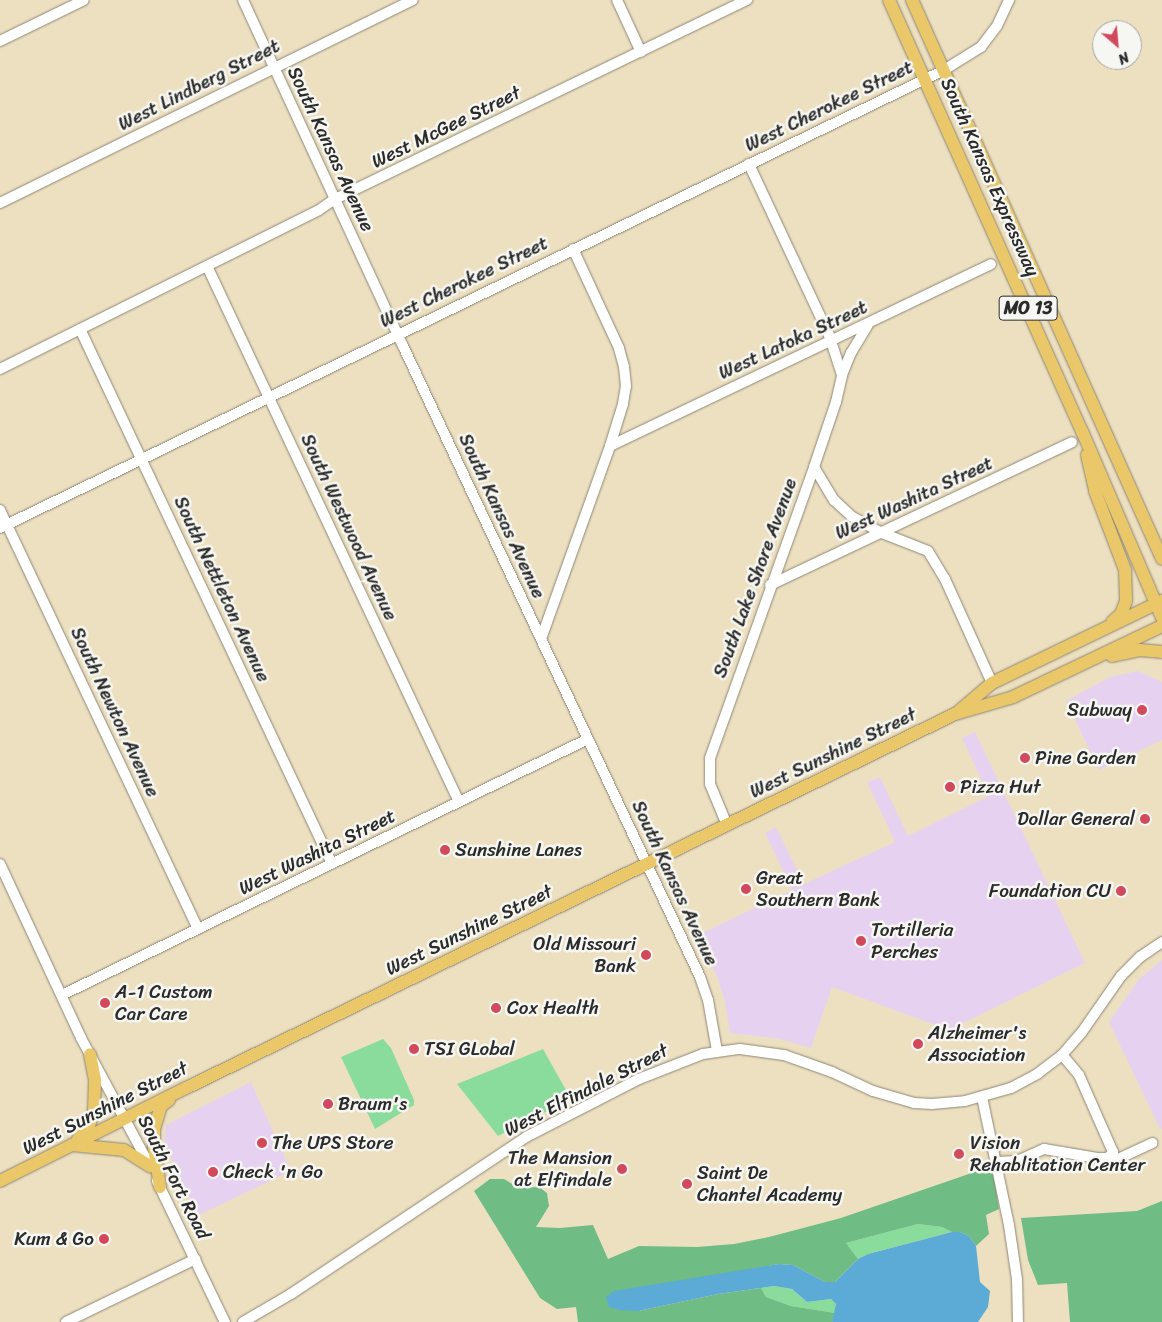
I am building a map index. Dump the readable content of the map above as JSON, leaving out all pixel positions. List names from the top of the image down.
{
  "streets": {
    "main road": ["South Kansas Expressway", "MO 13", "West Sunshine Street"],
    "street": [
      "West Lindberg Street",
      "West Cherokee Street",
      "West McGee Street",
      "South Kansas Avenue",
      "West Latoka Street",
      "West Washita Street",
      "South Westwood Avenue",
      "South Lake Shore Avenue",
      "South Nettleton Avenue",
      "South Newton Avenue",
      "West Elfindale Street",
      "South Fort Road"
    ]
  },
  "crossings": [
    ["West Lindberg Street", "South Kansas Avenue"],
    ["West Cherokee Street", "South Kansas Avenue"],
    ["West Cherokee Street", "South Kansas Expressway"],
    ["West Cherokee Street", "South Westwood Avenue"],
    ["West Cherokee Street", "South Nettleton Avenue"],
    ["West Cherokee Street", "South Newton Avenue"],
    ["West McGee Street", "South Kansas Avenue"],
    ["West McGee Street", "South Westwood Avenue"],
    ["West McGee Street", "South Nettleton Avenue"],
    ["South Kansas Avenue", "West Washita Street"],
    ["South Kansas Avenue", "West Sunshine Street"],
    ["South Kansas Avenue", "West Elfindale Street"],
    ["South Kansas Expressway", "West Sunshine Street"],
    ["West Latoka Street", "South Lake Shore Avenue"],
    ["West Washita Street", "South Westwood Avenue"],
    ["West Washita Street", "South Lake Shore Avenue"],
    ["West Washita Street", "South Nettleton Avenue"],
    ["West Washita Street", "South Newton Avenue"],
    ["West Washita Street", "South Fort Road"],
    ["South Lake Shore Avenue", "West Sunshine Street"],
    ["West Sunshine Street", "South Fort Road"]
  ],
  "places": [
    "Subway",
    "Pine Garden",
    "Pizza Hut",
    "Dollar General",
    "Sunshine Lanes",
    "Great Southern Bank",
    "Foundation CU",
    "Tortilleria Perches",
    "Old Missouri Bank",
    "A-1 Custom Car Care",
    "Cox Health",
    "Alzheimer's Association",
    "TSI GLobal",
    "Braum's",
    "The UPS Store",
    "Vision Rehablitation Center",
    "The Mansion at Elfindale",
    "Check 'n Go",
    "Saint De Chantel Academy",
    "Kum & Go"
  ],
  "north": "bottom right"
}
